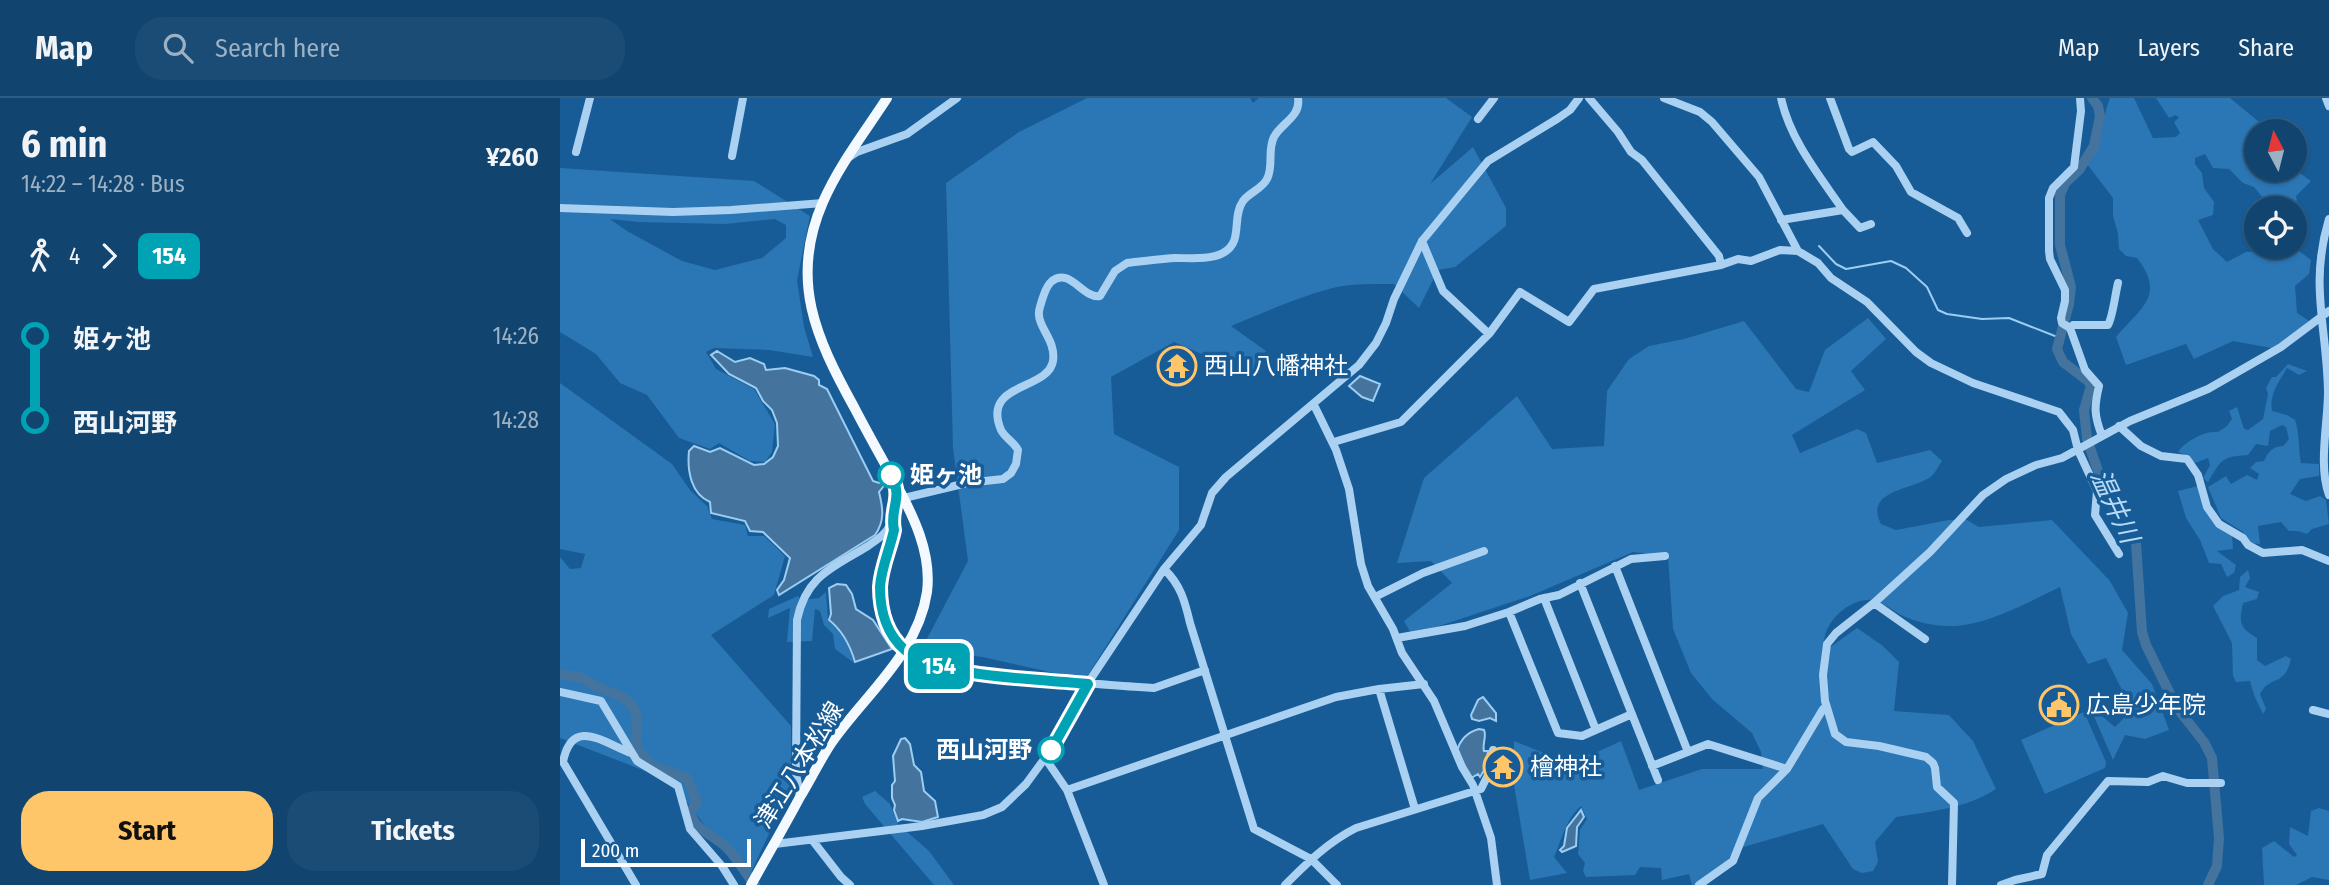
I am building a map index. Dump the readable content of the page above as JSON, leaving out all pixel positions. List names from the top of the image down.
{
  "streets": {
    "main road": ["津江八本松線"]
  },
  "water": ["温井川"],
  "places": {
    "temple": ["西山八幡神社", "檜神社"],
    "other": ["姫ヶ池", "西山河野"],
    "public building": ["広島少年院"]
  },
  "lines": ["bus line 154"],
  "scale_bar": "200 m",
  "north": "top",
  "page": {
    "header": "Map",
    "search": "Search here",
    "nav": ["Map", "Layers", "Share"],
    "heading": ["6 min", "14:22 – 14:28 · Bus", "¥260"],
    "on_map": "154",
    "legs": ["4", "154"],
    "list": [
      {
        "name": "姫ヶ池",
        "value": "14:26"
      },
      {
        "name": "西山河野",
        "value": "14:28"
      }
    ],
    "buttons": ["Start", "Tickets"],
    "scale": "200 m"
  }
}
